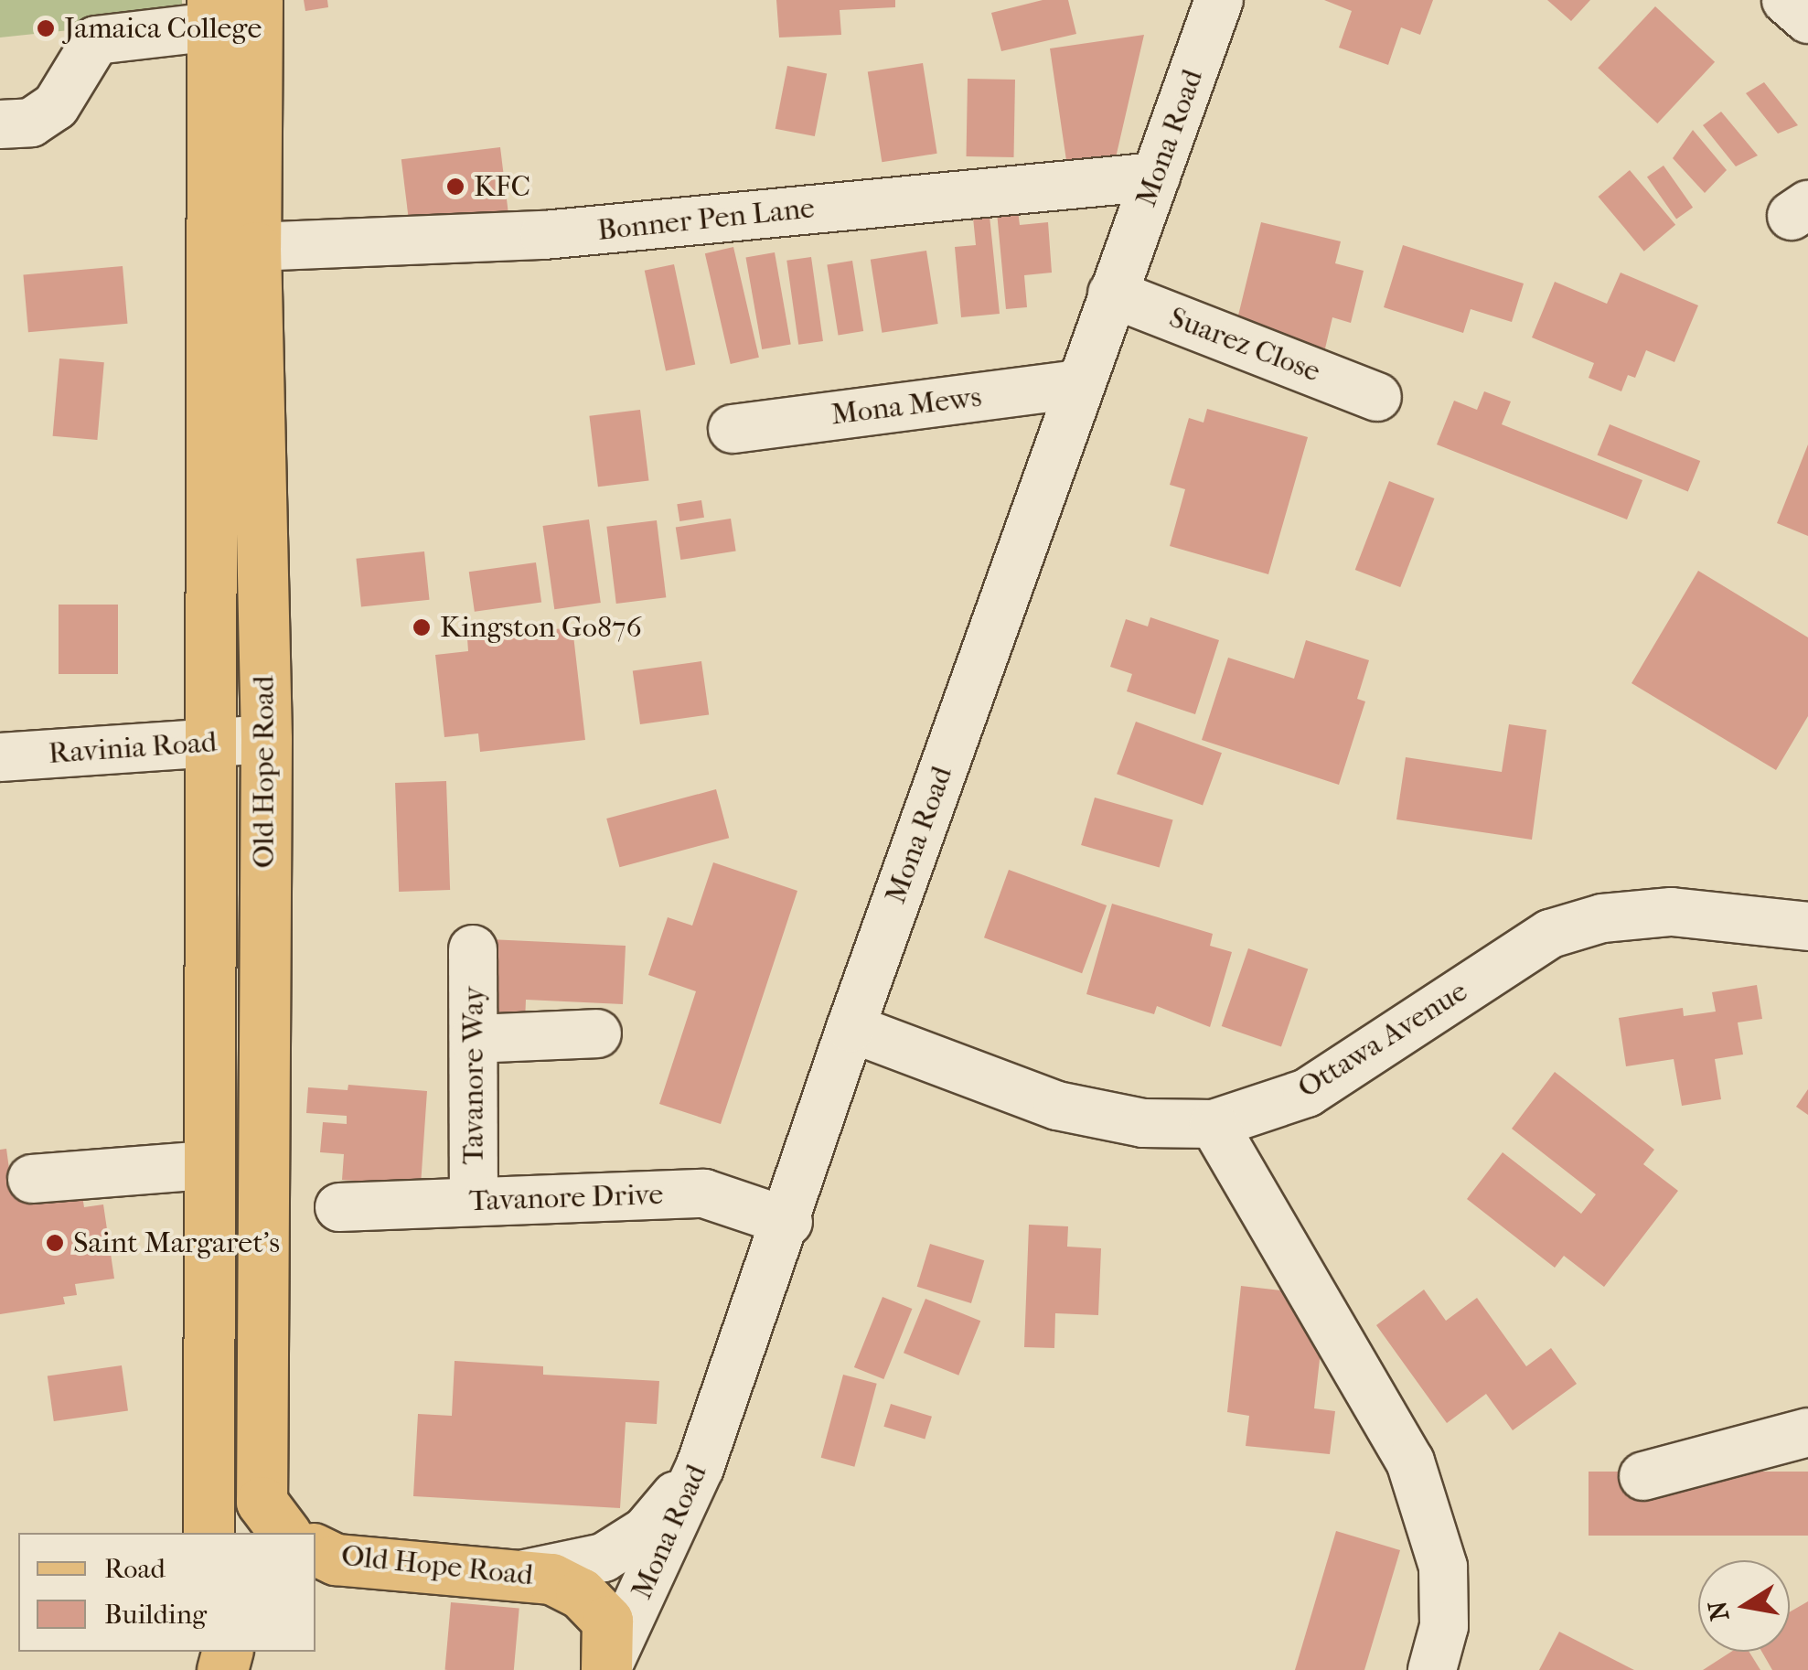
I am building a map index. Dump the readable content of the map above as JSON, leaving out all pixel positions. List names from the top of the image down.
{
  "streets": {
    "main road": ["Old Hope Road"],
    "street": [
      "Mona Road",
      "Bonner Pen Lane",
      "Suarez Close",
      "Mona Mews",
      "Ravinia Road",
      "Ottawa Avenue",
      "Tavanore Way",
      "Tavanore Drive"
    ]
  },
  "crossings": [
    ["Mona Road", "Bonner Pen Lane"],
    ["Mona Road", "Suarez Close"],
    ["Mona Road", "Mona Mews"],
    ["Mona Road", "Old Hope Road"],
    ["Mona Road", "Ottawa Avenue"],
    ["Mona Road", "Tavanore Drive"],
    ["Bonner Pen Lane", "Old Hope Road"],
    ["Ravinia Road", "Old Hope Road"],
    ["Tavanore Way", "Tavanore Drive"]
  ],
  "places": [
    "Jamaica College",
    "KFC",
    "Kingston Go876",
    "Saint Margaret's"
  ],
  "legend": ["Road", "Building"],
  "north": "left"
}
